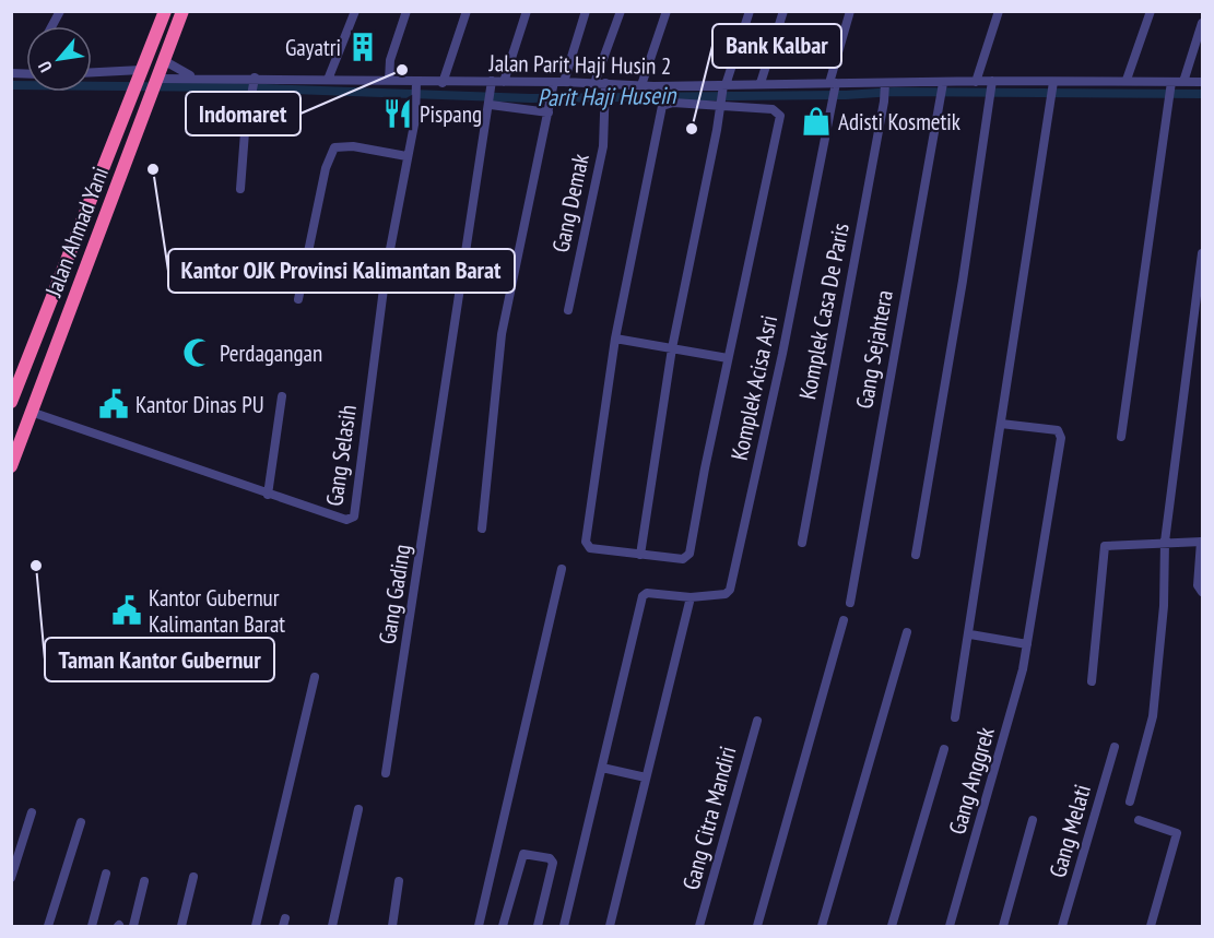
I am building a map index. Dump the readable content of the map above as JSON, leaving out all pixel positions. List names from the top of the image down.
{
  "streets": {
    "highway": ["Jalan Ahmad Yani"],
    "street": [
      "Jalan Parit Haji Husin 2",
      "Gang Demak",
      "Komplek Casa De Paris",
      "Gang Sejahtera",
      "Komplek Acisa Asri",
      "Gang Selasih",
      "Gang Gading",
      "Gang Anggrek",
      "Gang Citra Mandiri",
      "Gang Melati"
    ]
  },
  "crossings": [
    ["Jalan Parit Haji Husin 2", "Gang Demak"],
    ["Jalan Parit Haji Husin 2", "Jalan Ahmad Yani"],
    ["Jalan Parit Haji Husin 2", "Komplek Casa De Paris"],
    ["Jalan Parit Haji Husin 2", "Gang Sejahtera"],
    ["Jalan Parit Haji Husin 2", "Komplek Acisa Asri"],
    ["Jalan Parit Haji Husin 2", "Gang Selasih"],
    ["Jalan Parit Haji Husin 2", "Gang Gading"],
    ["Jalan Ahmad Yani", "Gang Selasih"]
  ],
  "water": ["Parit Haji Husein"],
  "places": {
    "building": ["Gayatri"],
    "other": [
      "Indomaret",
      "Bank Kalbar",
      "Kantor OJK Provinsi Kalimantan Barat",
      "Taman Kantor Gubernur"
    ],
    "restaurant": ["Pispang"],
    "shop": ["Adisti Kosmetik"],
    "mosque": ["Perdagangan"],
    "public building": ["Kantor Dinas PU", "Kantor Gubernur Kalimantan Barat"]
  },
  "north": "bottom left"
}
